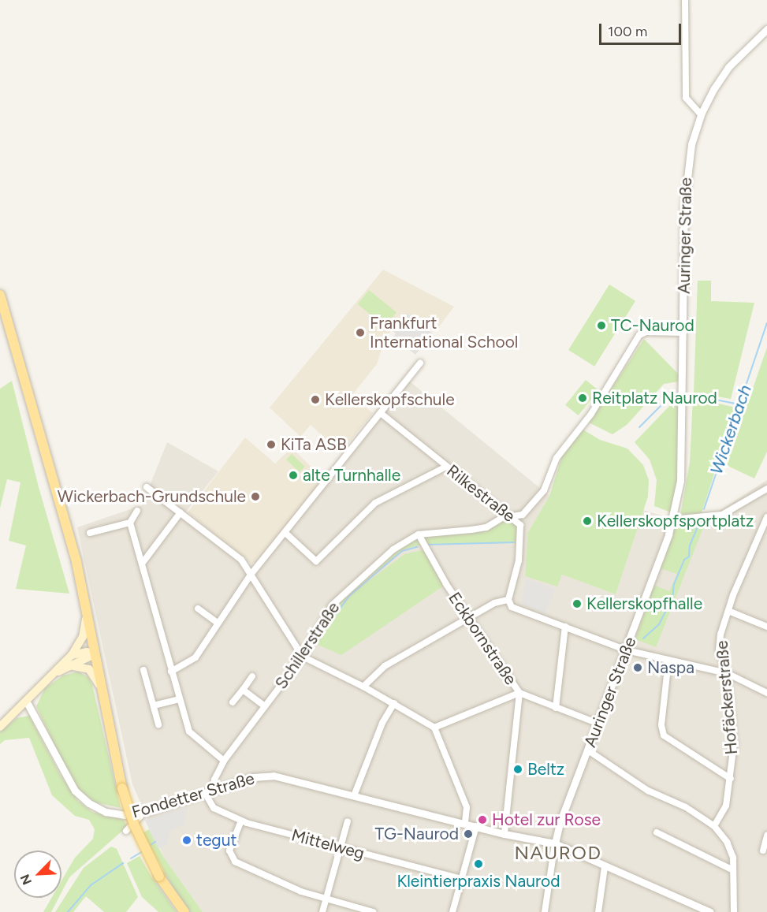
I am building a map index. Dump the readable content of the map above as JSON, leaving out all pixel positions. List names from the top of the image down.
{
  "streets": {
    "street": [
      "Auringer Straße",
      "Rilkestraße",
      "Eckbornstraße",
      "Schillerstraße",
      "Hofäckerstraße",
      "Fondetter Straße",
      "Mittelweg"
    ]
  },
  "crossings": [
    ["Auringer Straße", "Schillerstraße"],
    ["Auringer Straße", "Fondetter Straße"],
    ["Rilkestraße", "Schillerstraße"],
    ["Eckbornstraße", "Schillerstraße"],
    ["Eckbornstraße", "Fondetter Straße"],
    ["Schillerstraße", "Fondetter Straße"],
    ["Fondetter Straße", "Mittelweg"]
  ],
  "districts": ["NAUROD"],
  "water": ["Wickerbach"],
  "places": [
    "TC-Naurod",
    "Frankfurt International School",
    "Reitplatz Naurod",
    "Kellerskopfschule",
    "KiTa ASB",
    "alte Turnhalle",
    "Wickerbach-Grundschule",
    "Kellerskopfsportplatz",
    "Kellerskopfhalle",
    "Naspa",
    "Beltz",
    "Hotel zur Rose",
    "TG-Naurod",
    "tegut",
    "Kleintierpraxis Naurod"
  ],
  "scale_bar": "100 m",
  "north": "bottom left"
}
